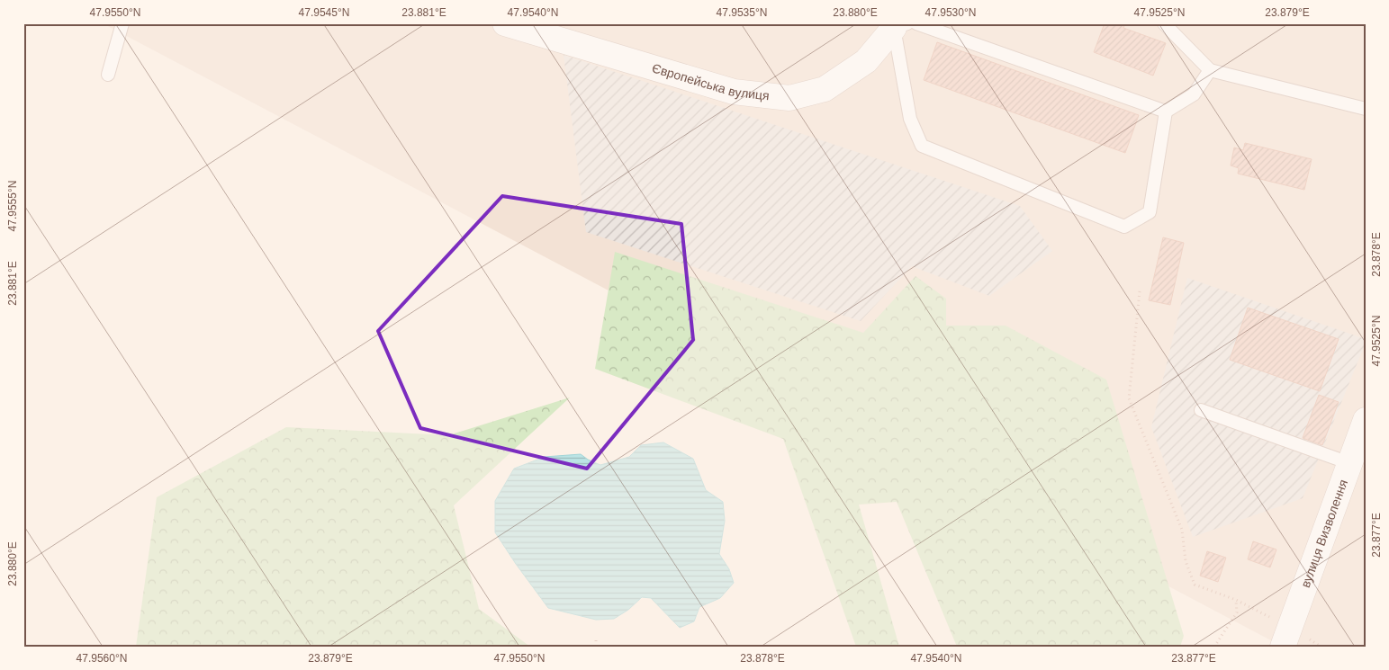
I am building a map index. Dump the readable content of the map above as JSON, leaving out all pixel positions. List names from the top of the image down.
{
  "streets": {
    "street": ["Європейська вулиця", "вулиця Визволення"]
  },
  "coordinates": [
    "47.9550°N",
    "47.9545°N",
    "23.881°E",
    "47.9540°N",
    "47.9535°N",
    "23.880°E",
    "47.9530°N",
    "47.9525°N",
    "23.879°E",
    "47.9555°N",
    "23.878°E",
    "23.877°E",
    "47.9560°N"
  ]
}
